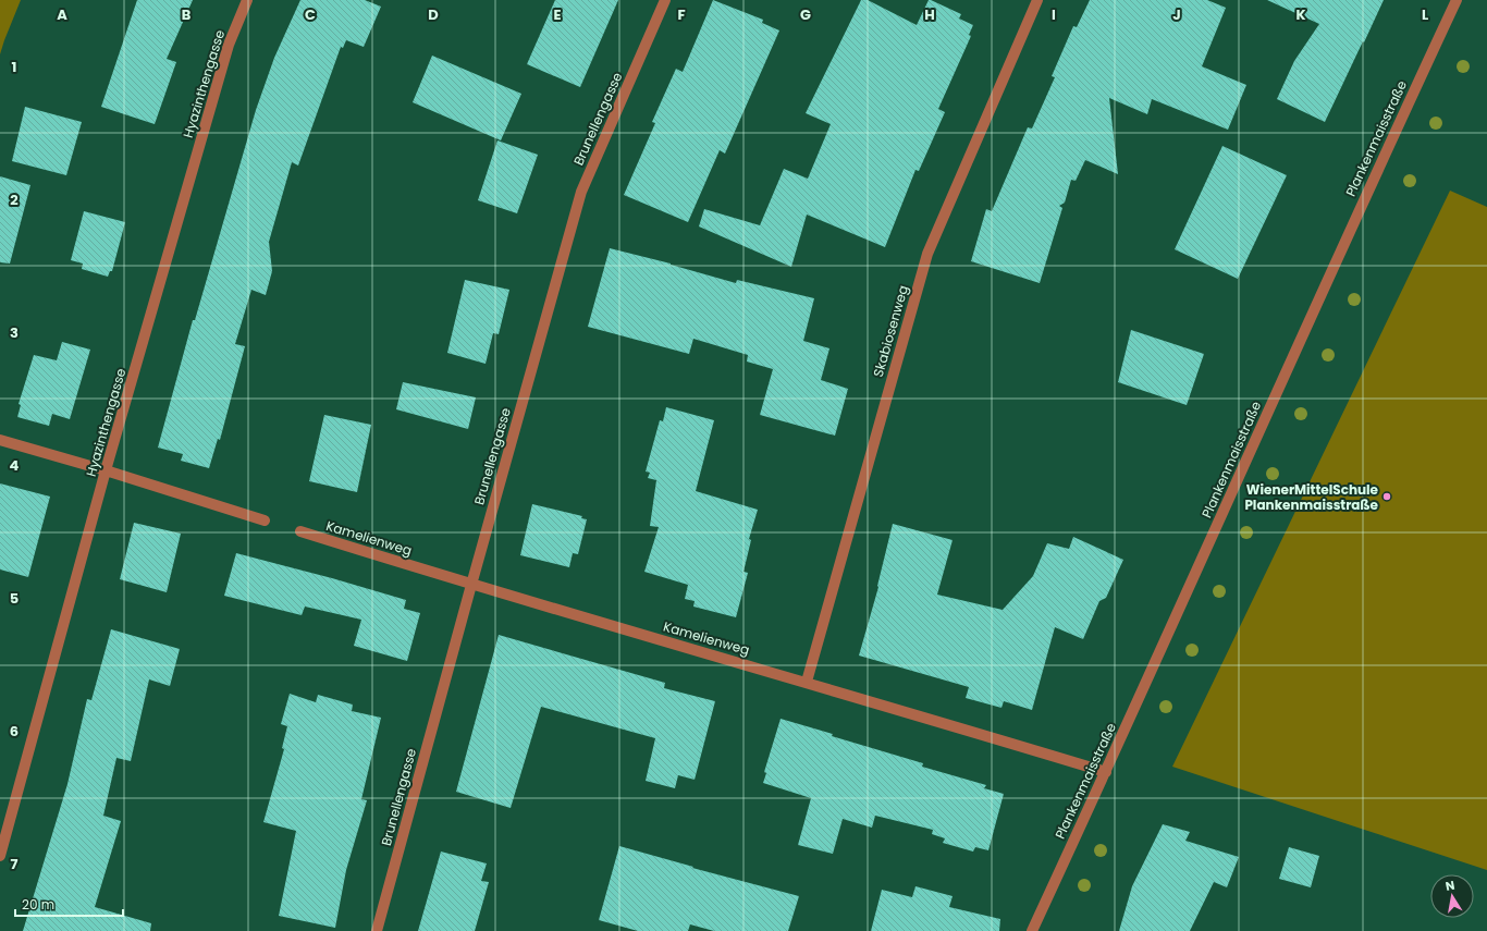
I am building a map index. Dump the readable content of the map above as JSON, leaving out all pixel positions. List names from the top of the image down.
{
  "streets": {
    "street": [
      "Hyazinthengasse",
      "Brunellengasse",
      "Plankenmaisstraße",
      "Skabiosenweg",
      "Kamelienweg"
    ]
  },
  "crossings": [
    ["Brunellengasse", "Kamelienweg"],
    ["Plankenmaisstraße", "Kamelienweg"],
    ["Skabiosenweg", "Kamelienweg"]
  ],
  "places": ["WienerMittelSchule Plankenmaisstraße"],
  "scale_bar": "20 m",
  "north": "top",
  "grid": {
    "columns": [
      "A",
      "B",
      "C",
      "D",
      "E",
      "F",
      "G",
      "H",
      "I",
      "J",
      "K",
      "L"
    ],
    "rows": [
      "1",
      "2",
      "3",
      "4",
      "5",
      "6",
      "7"
    ]
  }
}
